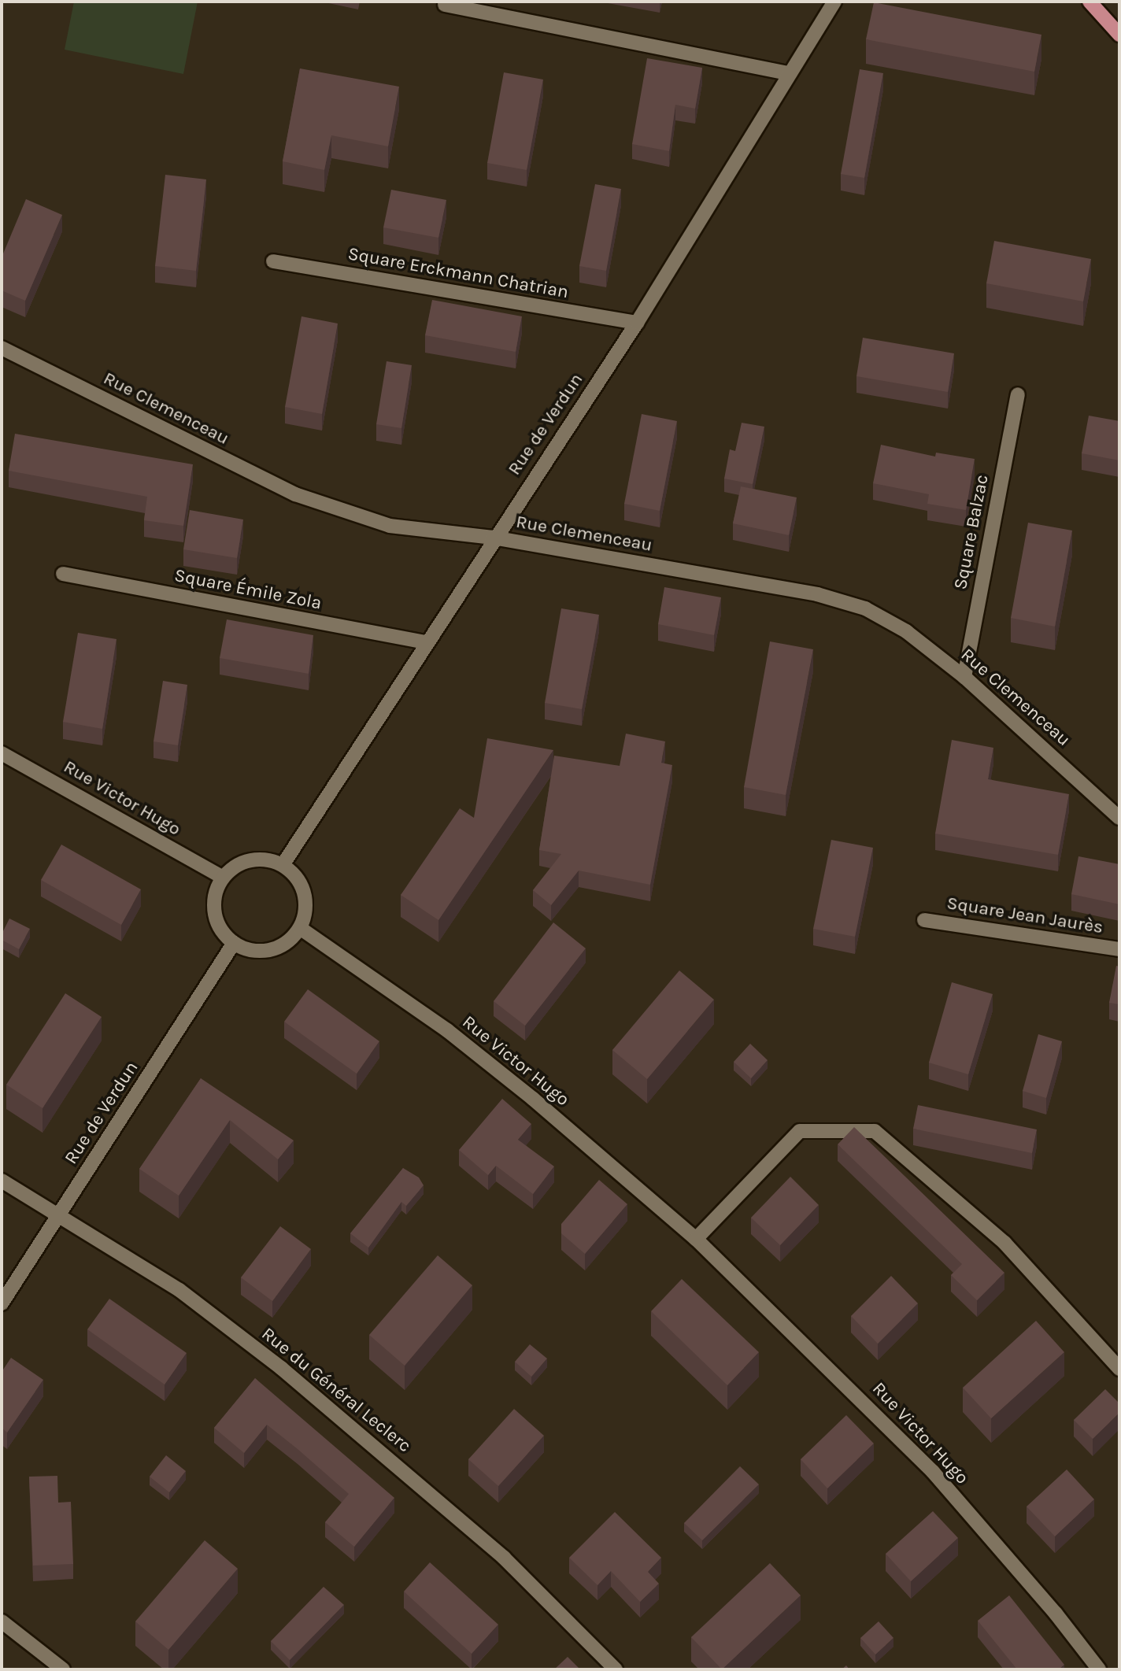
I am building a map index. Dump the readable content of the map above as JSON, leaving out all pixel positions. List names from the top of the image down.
{
  "streets": {
    "street": [
      "Square Erckmann Chatrian",
      "Rue Clemenceau",
      "Rue de Verdun",
      "Square Balzac",
      "Square Émile Zola",
      "Rue Victor Hugo",
      "Square Jean Jaurès",
      "Rue du Général Leclerc"
    ]
  },
  "crossings": [
    ["Square Erckmann Chatrian", "Rue de Verdun"],
    ["Rue Clemenceau", "Rue de Verdun"],
    ["Rue Clemenceau", "Square Balzac"],
    ["Rue de Verdun", "Square Émile Zola"],
    ["Rue de Verdun", "Rue Victor Hugo"],
    ["Rue de Verdun", "Rue du Général Leclerc"]
  ]
}
